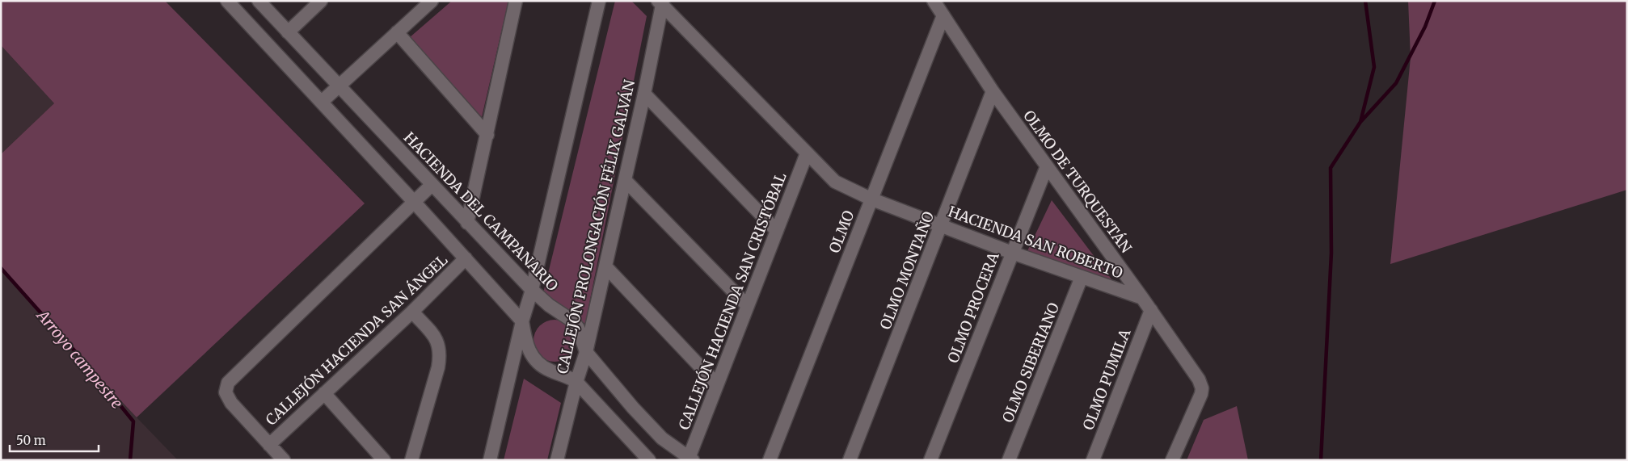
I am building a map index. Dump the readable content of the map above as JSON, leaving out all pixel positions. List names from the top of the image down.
{
  "streets": {
    "street": [
      "OLMO DE TURQUESTÁN",
      "HACIENDA DEL CAMPANARIO",
      "CALLEJÓN PROLONGACIÓN FÉLIX GALVÁN",
      "OLMO",
      "HACIENDA SAN ROBERTO",
      "OLMO MONTAÑO",
      "CALLEJÓN HACIENDA SAN CRISTÓBAL",
      "OLMO PROCERA",
      "CALLEJÓN HACIENDA SAN ÁNGEL",
      "OLMO SIBERIANO",
      "OLMO PUMILA"
    ]
  },
  "crossings": [
    ["OLMO DE TURQUESTÁN", "OLMO"],
    ["OLMO DE TURQUESTÁN", "HACIENDA SAN ROBERTO"],
    ["OLMO DE TURQUESTÁN", "OLMO MONTAÑO"],
    ["OLMO DE TURQUESTÁN", "OLMO PROCERA"],
    ["OLMO DE TURQUESTÁN", "OLMO PUMILA"],
    ["HACIENDA DEL CAMPANARIO", "CALLEJÓN PROLONGACIÓN FÉLIX GALVÁN"],
    ["HACIENDA DEL CAMPANARIO", "CALLEJÓN HACIENDA SAN CRISTÓBAL"],
    ["CALLEJÓN PROLONGACIÓN FÉLIX GALVÁN", "HACIENDA SAN ROBERTO"],
    ["OLMO", "HACIENDA SAN ROBERTO"],
    ["HACIENDA SAN ROBERTO", "OLMO MONTAÑO"],
    ["HACIENDA SAN ROBERTO", "CALLEJÓN HACIENDA SAN CRISTÓBAL"],
    ["HACIENDA SAN ROBERTO", "OLMO PROCERA"],
    ["HACIENDA SAN ROBERTO", "OLMO SIBERIANO"]
  ],
  "water": ["Arroyo campestre"],
  "scale_bar": "50 m"
}
